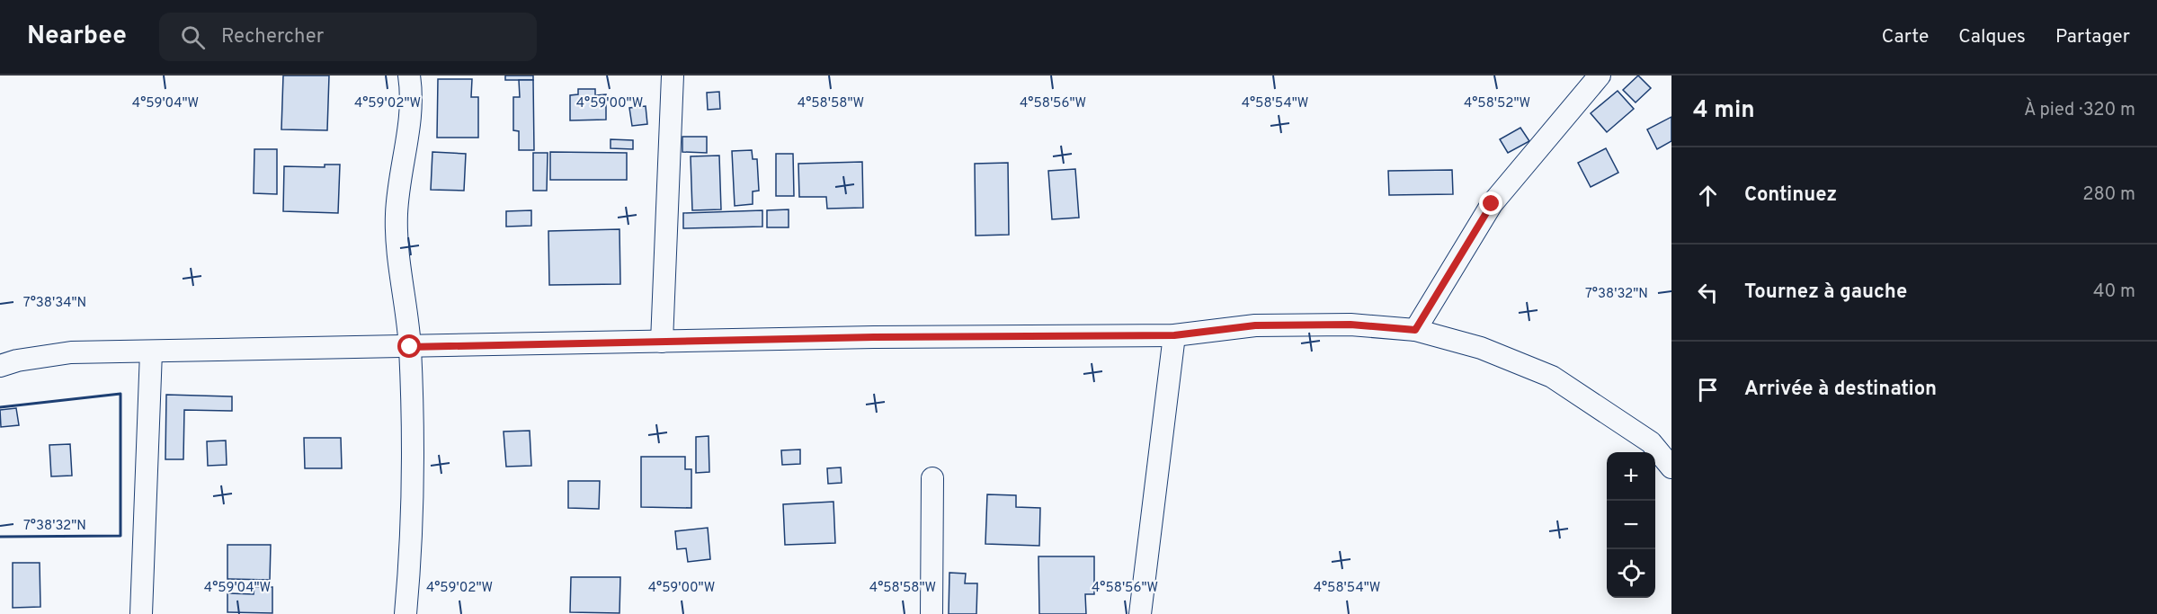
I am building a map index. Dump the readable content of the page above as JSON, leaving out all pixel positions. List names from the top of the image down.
{
  "page": {
    "header": "Nearbee",
    "search": "Rechercher",
    "nav": ["Carte", "Calques", "Partager"],
    "heading": ["4 min", "À pied · 320 m"],
    "list": [
      ["Continuez", "280 m"],
      ["Tournez à gauche", "40 m"],
      "Arrivée à destination"
    ],
    "map_buttons": ["+", "−"]
  },
  "coordinates": [
    "4°59'04\"W",
    "4°59'02\"W",
    "4°59'00\"W",
    "4°58'58\"W",
    "4°58'56\"W",
    "4°58'54\"W",
    "4°58'52\"W",
    "7°38'32\"N",
    "7°38'34\"N"
  ]
}
